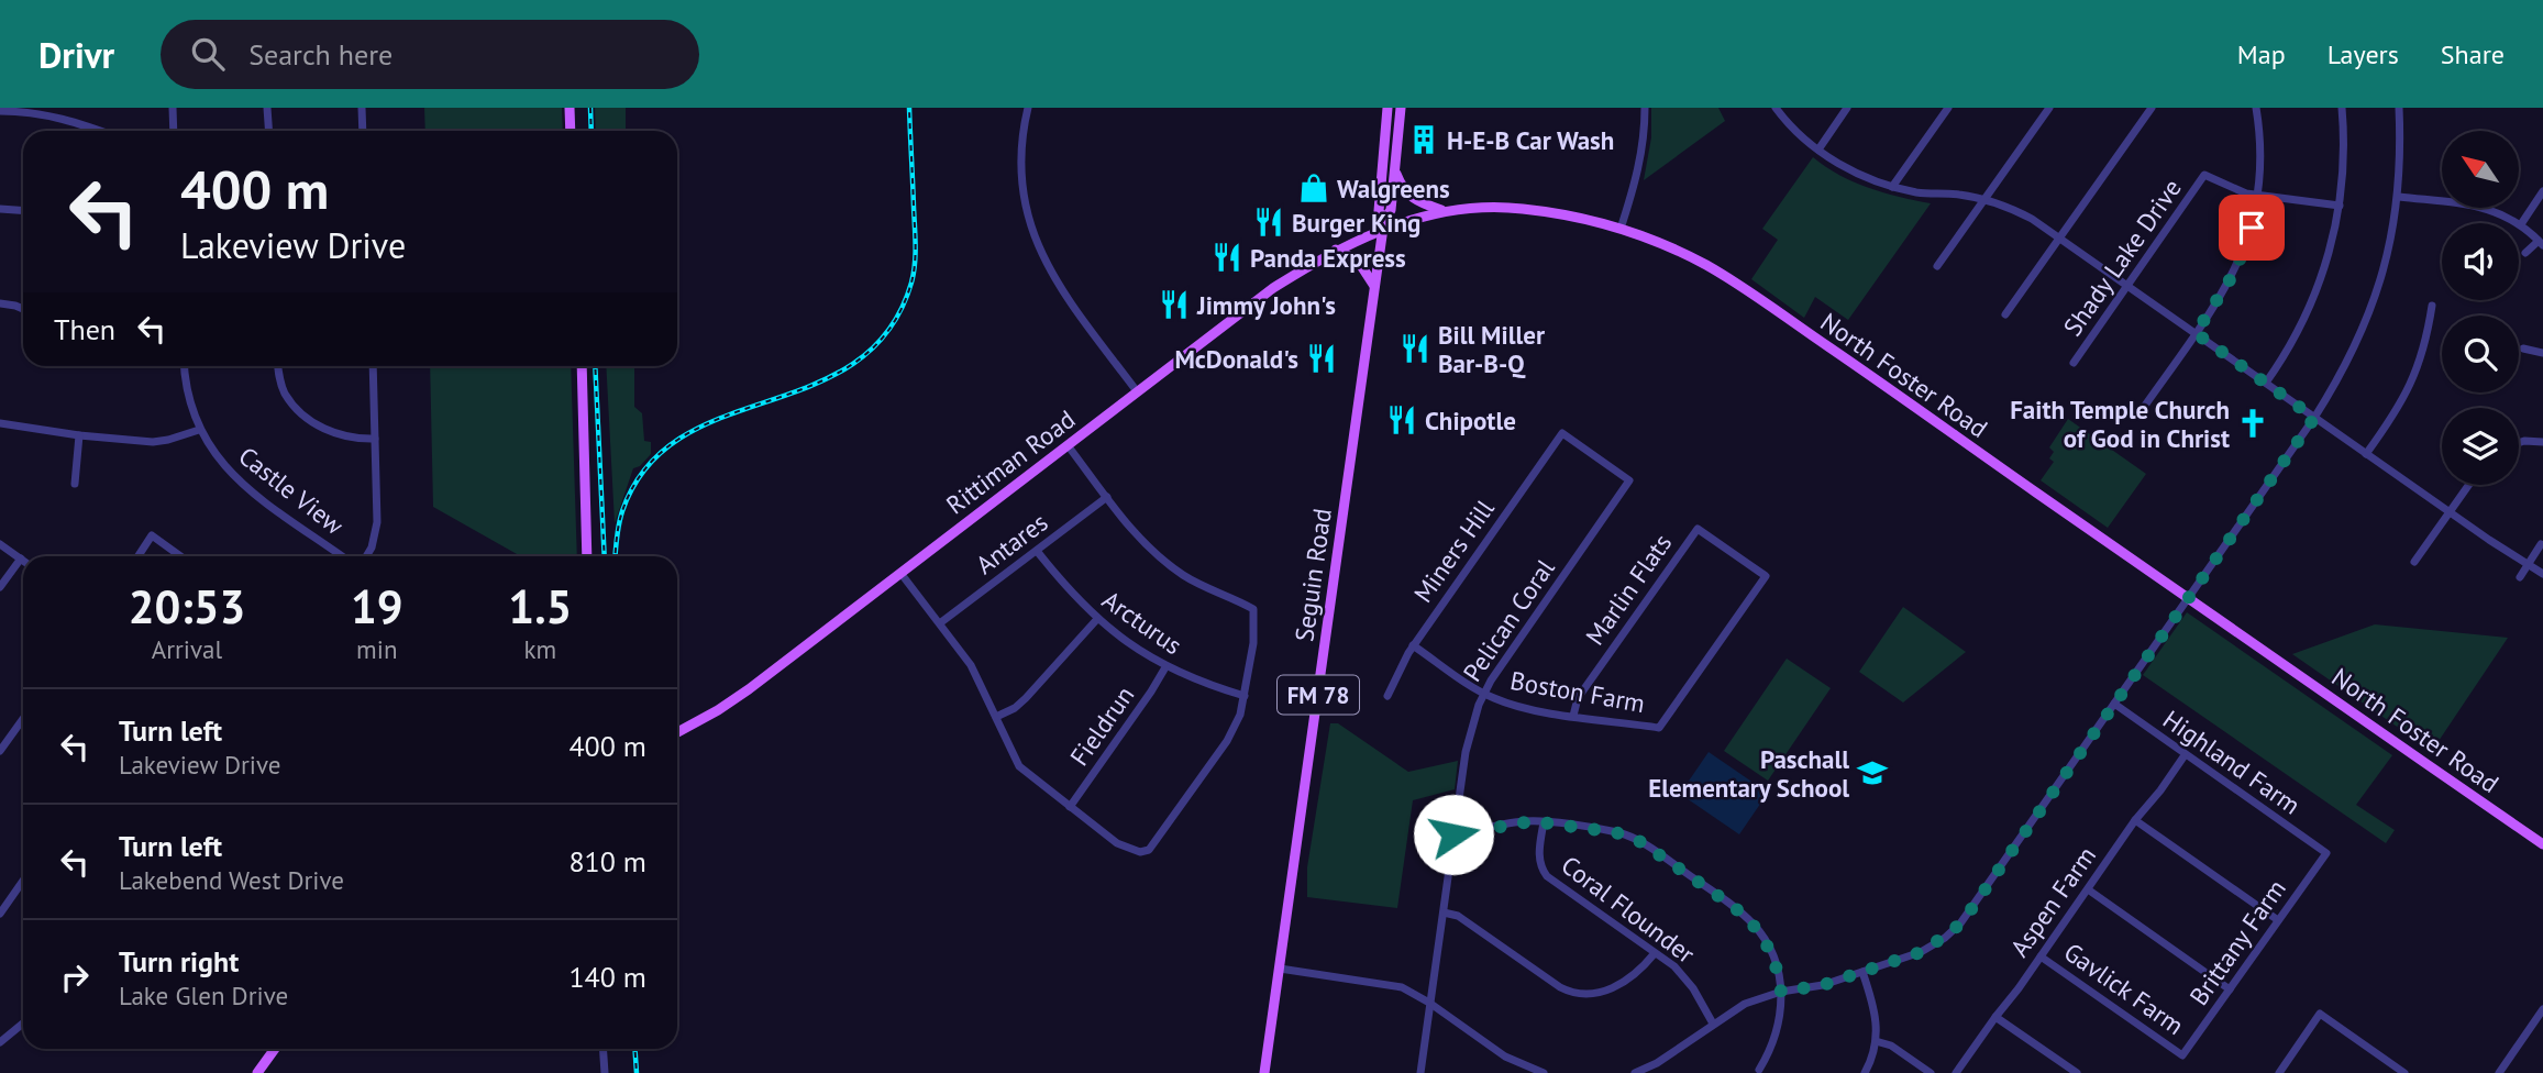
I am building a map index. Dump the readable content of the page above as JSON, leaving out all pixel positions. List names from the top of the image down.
{
  "streets": {
    "main road": [
      "North Foster Road",
      "Rittiman Road",
      "Seguin Road",
      "FM 78"
    ],
    "street": [
      "Shady Lake Drive",
      "Castle View",
      "Antares",
      "Miners Hill",
      "Marlin Flats",
      "Pelican Coral",
      "Arcturus",
      "Boston Farm",
      "Fieldrun",
      "Highland Farm",
      "Aspen Farm",
      "Coral Flounder",
      "Brittany Farm",
      "Gavlick Farm"
    ]
  },
  "crossings": [
    ["North Foster Road", "Rittiman Road"],
    ["North Foster Road", "Seguin Road"],
    ["Rittiman Road", "Seguin Road"],
    ["Antares", "Arcturus"],
    ["Miners Hill", "Pelican Coral"],
    ["Miners Hill", "Boston Farm"],
    ["Marlin Flats", "Boston Farm"],
    ["Pelican Coral", "Boston Farm"],
    ["Arcturus", "Fieldrun"],
    ["Highland Farm", "Aspen Farm"],
    ["Highland Farm", "Brittany Farm"],
    ["Aspen Farm", "Gavlick Farm"],
    ["Brittany Farm", "Gavlick Farm"]
  ],
  "places": {
    "building": ["H-E-B Car Wash"],
    "shop": ["Walgreens"],
    "restaurant": [
      "Burger King",
      "Panda Express",
      "Jimmy John's",
      "Bill Miller Bar-B-Q",
      "McDonald's",
      "Chipotle"
    ],
    "church": ["Faith Temple Church of God in Christ"],
    "school or university": ["Paschall Elementary School"]
  },
  "north": "top left",
  "page": {
    "header": "Drivr",
    "search": "Search here",
    "nav": ["Map", "Layers", "Share"],
    "turn": ["400 m", "Lakeview Drive"],
    "then": "Then",
    "eta": [
      "20:53",
      "Arrival",
      "19",
      "min",
      "1.5",
      "km"
    ],
    "list": [
      {
        "name": "Turn left",
        "note": "Lakeview Drive",
        "value": "400 m"
      },
      {
        "name": "Turn left",
        "note": "Lakebend West Drive",
        "value": "810 m"
      },
      {
        "name": "Turn right",
        "note": "Lake Glen Drive",
        "value": "140 m"
      }
    ]
  }
}
